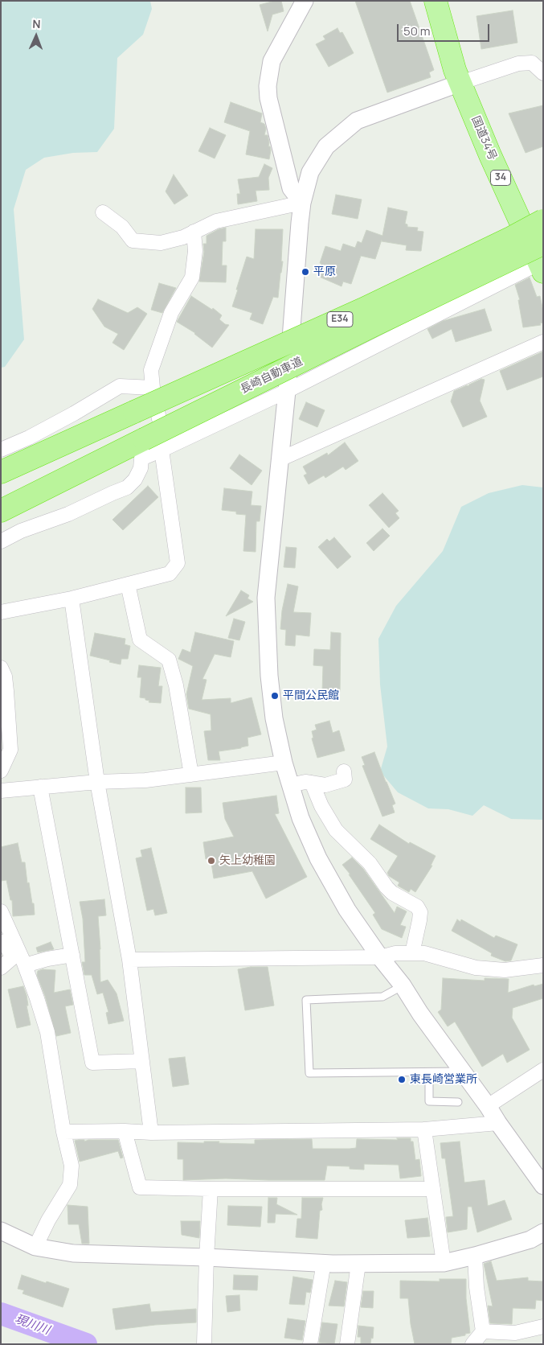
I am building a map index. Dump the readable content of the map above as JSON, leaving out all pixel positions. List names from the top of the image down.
{
  "streets": {
    "highway": [
      "国道34号",
      "34",
      "E34",
      "長崎自動車道"
    ]
  },
  "crossings": [
    ["国道34号", "長崎自動車道"]
  ],
  "water": ["現川川"],
  "places": [
    "平原",
    "平間公民館",
    "矢上幼稚園",
    "東長崎営業所"
  ],
  "scale_bar": "50 m",
  "north": "top"
}
